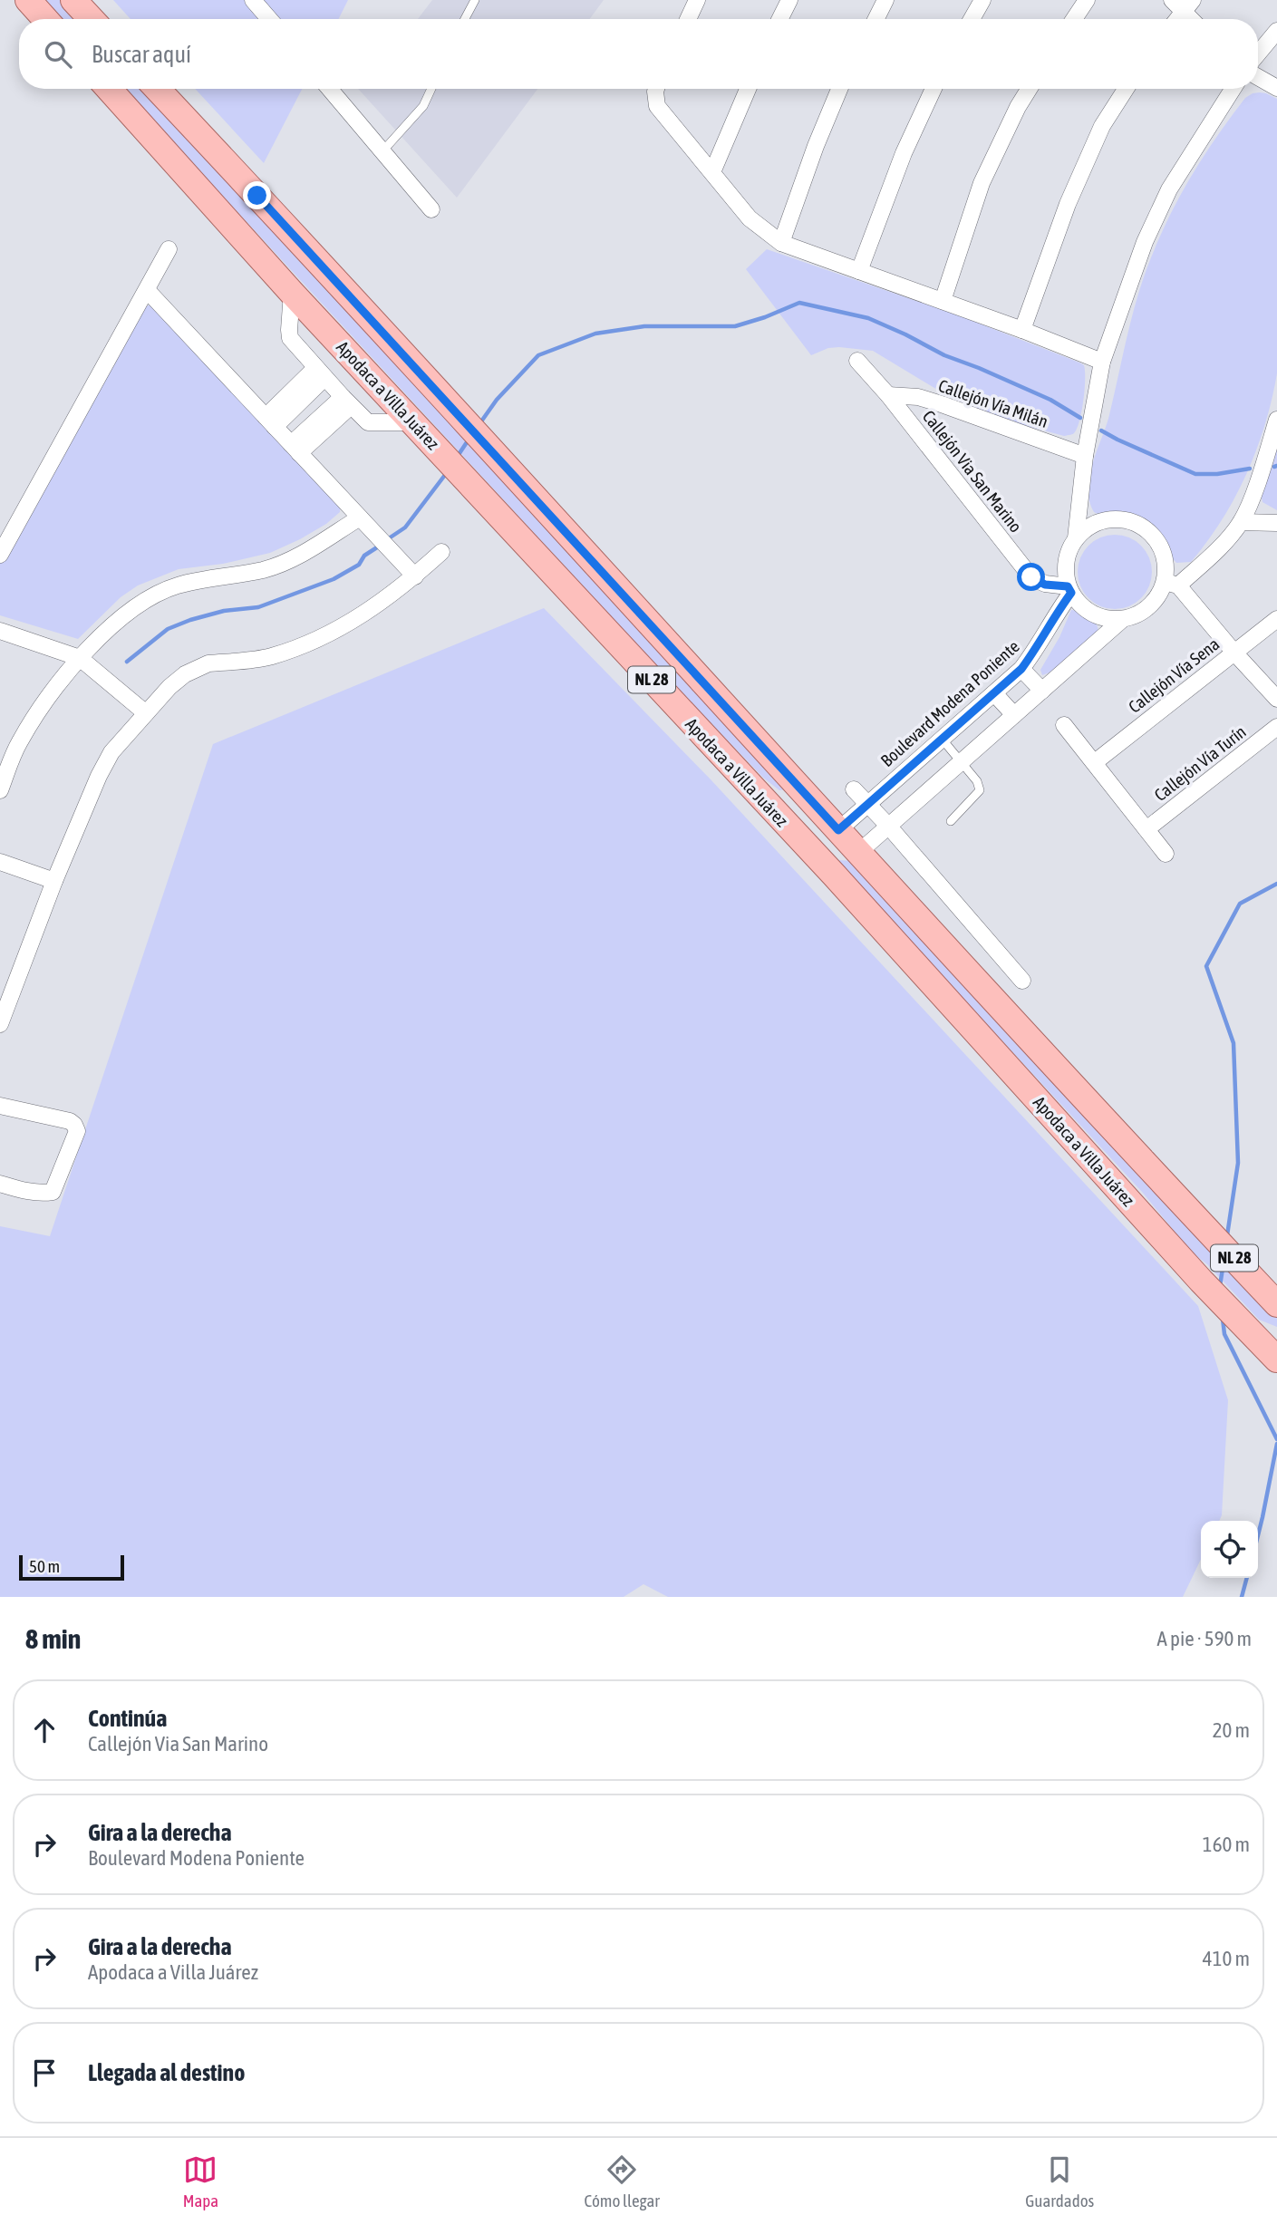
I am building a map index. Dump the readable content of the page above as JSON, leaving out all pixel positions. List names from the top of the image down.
{
  "streets": {
    "main road": ["Apodaca a Villa Juárez", "NL 28"],
    "street": [
      "Callejón Vía Milán",
      "Callejón Via San Marino",
      "Callejón Vía Sena",
      "Boulevard Modena Poniente",
      "Callejón Vía Turín"
    ]
  },
  "crossings": [
    ["Apodaca a Villa Juárez", "NL 28"],
    ["Apodaca a Villa Juárez", "Boulevard Modena Poniente"],
    ["Callejón Vía Milán", "Callejón Via San Marino"],
    ["Callejón Via San Marino", "Boulevard Modena Poniente"]
  ],
  "scale_bar": "50 m",
  "page": {
    "search": "Buscar aquí",
    "scale": "50 m",
    "heading": ["8 min", "A pie · 590 m"],
    "list": [
      ["Continúa", "Callejón Via San Marino", "20 m"],
      ["Gira a la derecha", "Boulevard Modena Poniente", "160 m"],
      ["Gira a la derecha", "Apodaca a Villa Juárez", "410 m"],
      "Llegada al destino"
    ],
    "nav": ["Mapa", "Cómo llegar", "Guardados"]
  }
}
